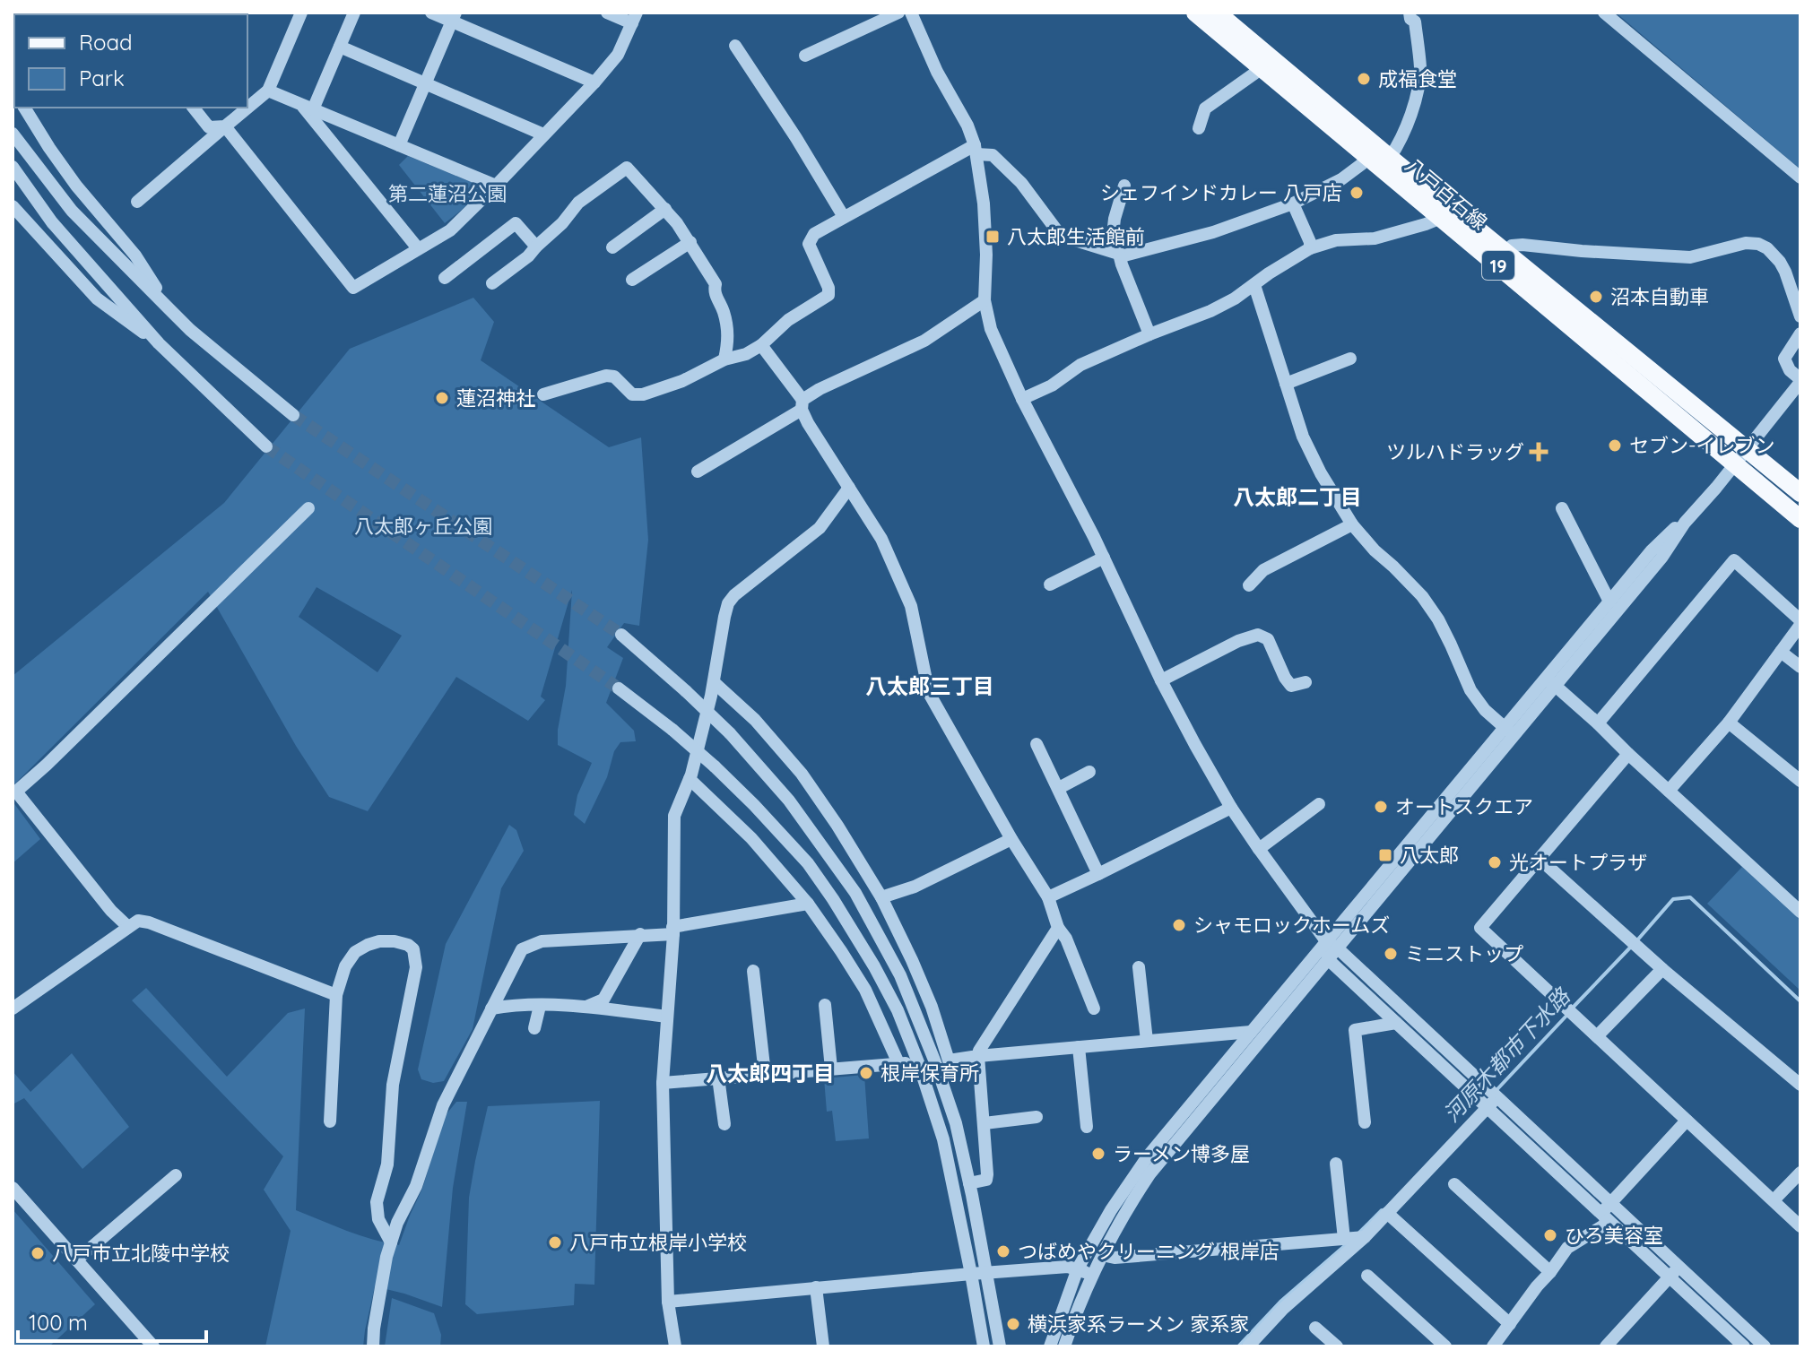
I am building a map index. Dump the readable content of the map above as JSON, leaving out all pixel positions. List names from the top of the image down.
{
  "streets": {
    "main road": ["八戸百石線", "19"]
  },
  "districts": ["八太郎二丁目", "八太郎三丁目", "八太郎四丁目"],
  "water": ["河原木都市下水路"],
  "parks": ["第二蓮沼公園", "八太郎ヶ丘公園"],
  "places": {
    "other": [
      "成福食堂",
      "シェフインドカレー 八戸店",
      "沼本自動車",
      "蓮沼神社",
      "セブン-イレブン",
      "オートスクエア",
      "光オートプラザ",
      "シャモロックホームズ",
      "ミニストップ",
      "根岸保育所",
      "ラーメン博多屋",
      "ひろ美容室",
      "八戸市立根岸小学校",
      "つばめやクリーニング 根岸店",
      "八戸市立北陵中学校",
      "横浜家系ラーメン 家系家"
    ],
    "transit": ["八太郎生活館前", "八太郎"],
    "health": ["ツルハドラッグ"]
  },
  "legend": ["Road", "Park"],
  "scale_bar": "100 m"
}
